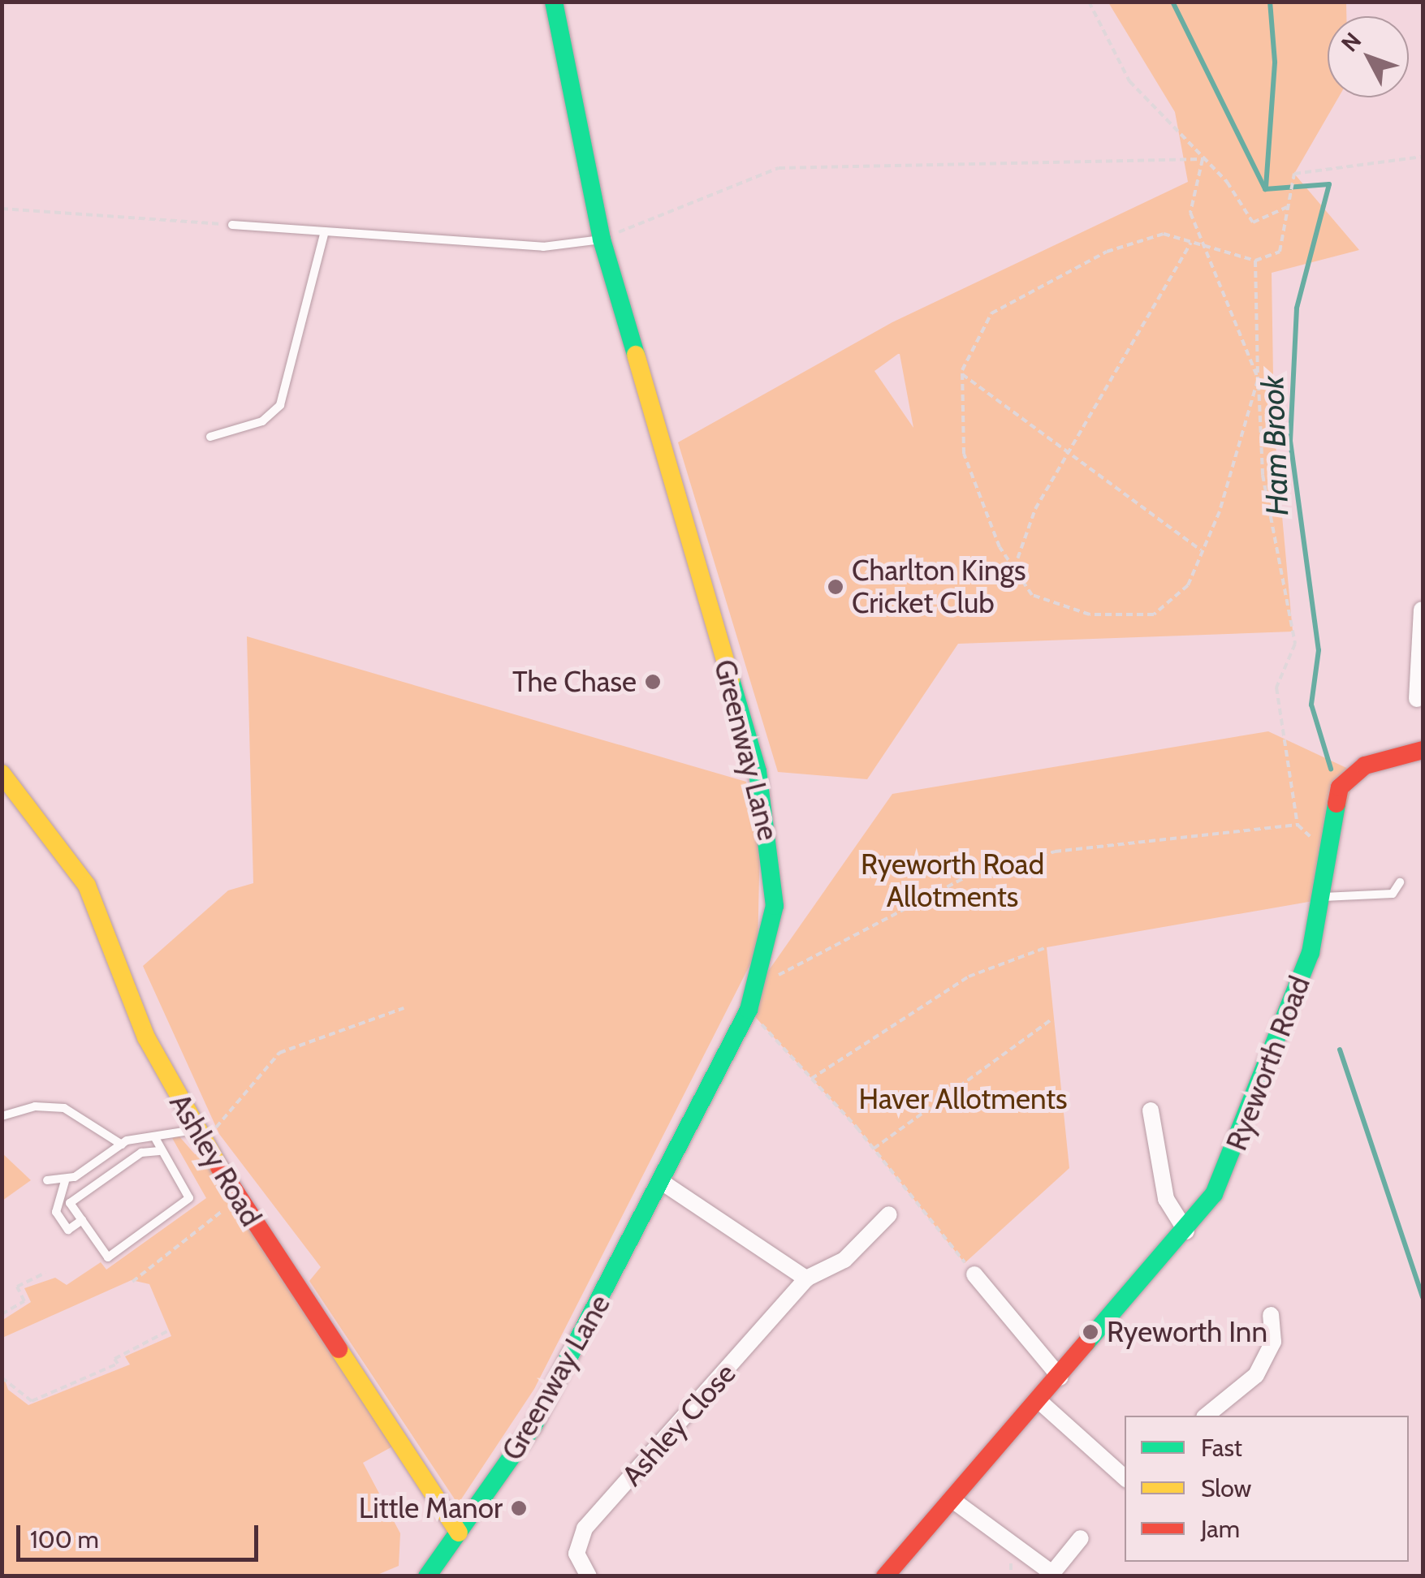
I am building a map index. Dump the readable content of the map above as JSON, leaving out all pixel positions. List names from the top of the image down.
{
  "streets": {
    "street": [
      "Greenway Lane",
      "Ryeworth Road",
      "Ashley Road",
      "Ashley Close"
    ]
  },
  "crossings": [
    ["Greenway Lane", "Ashley Road"]
  ],
  "water": ["Ham Brook"],
  "parks": ["Ryeworth Road Allotments", "Haver Allotments"],
  "places": [
    "Charlton Kings Cricket Club",
    "The Chase",
    "Ryeworth Inn",
    "Little Manor"
  ],
  "legend": ["Fast", "Slow", "Jam"],
  "scale_bar": "100 m",
  "north": "top left"
}
